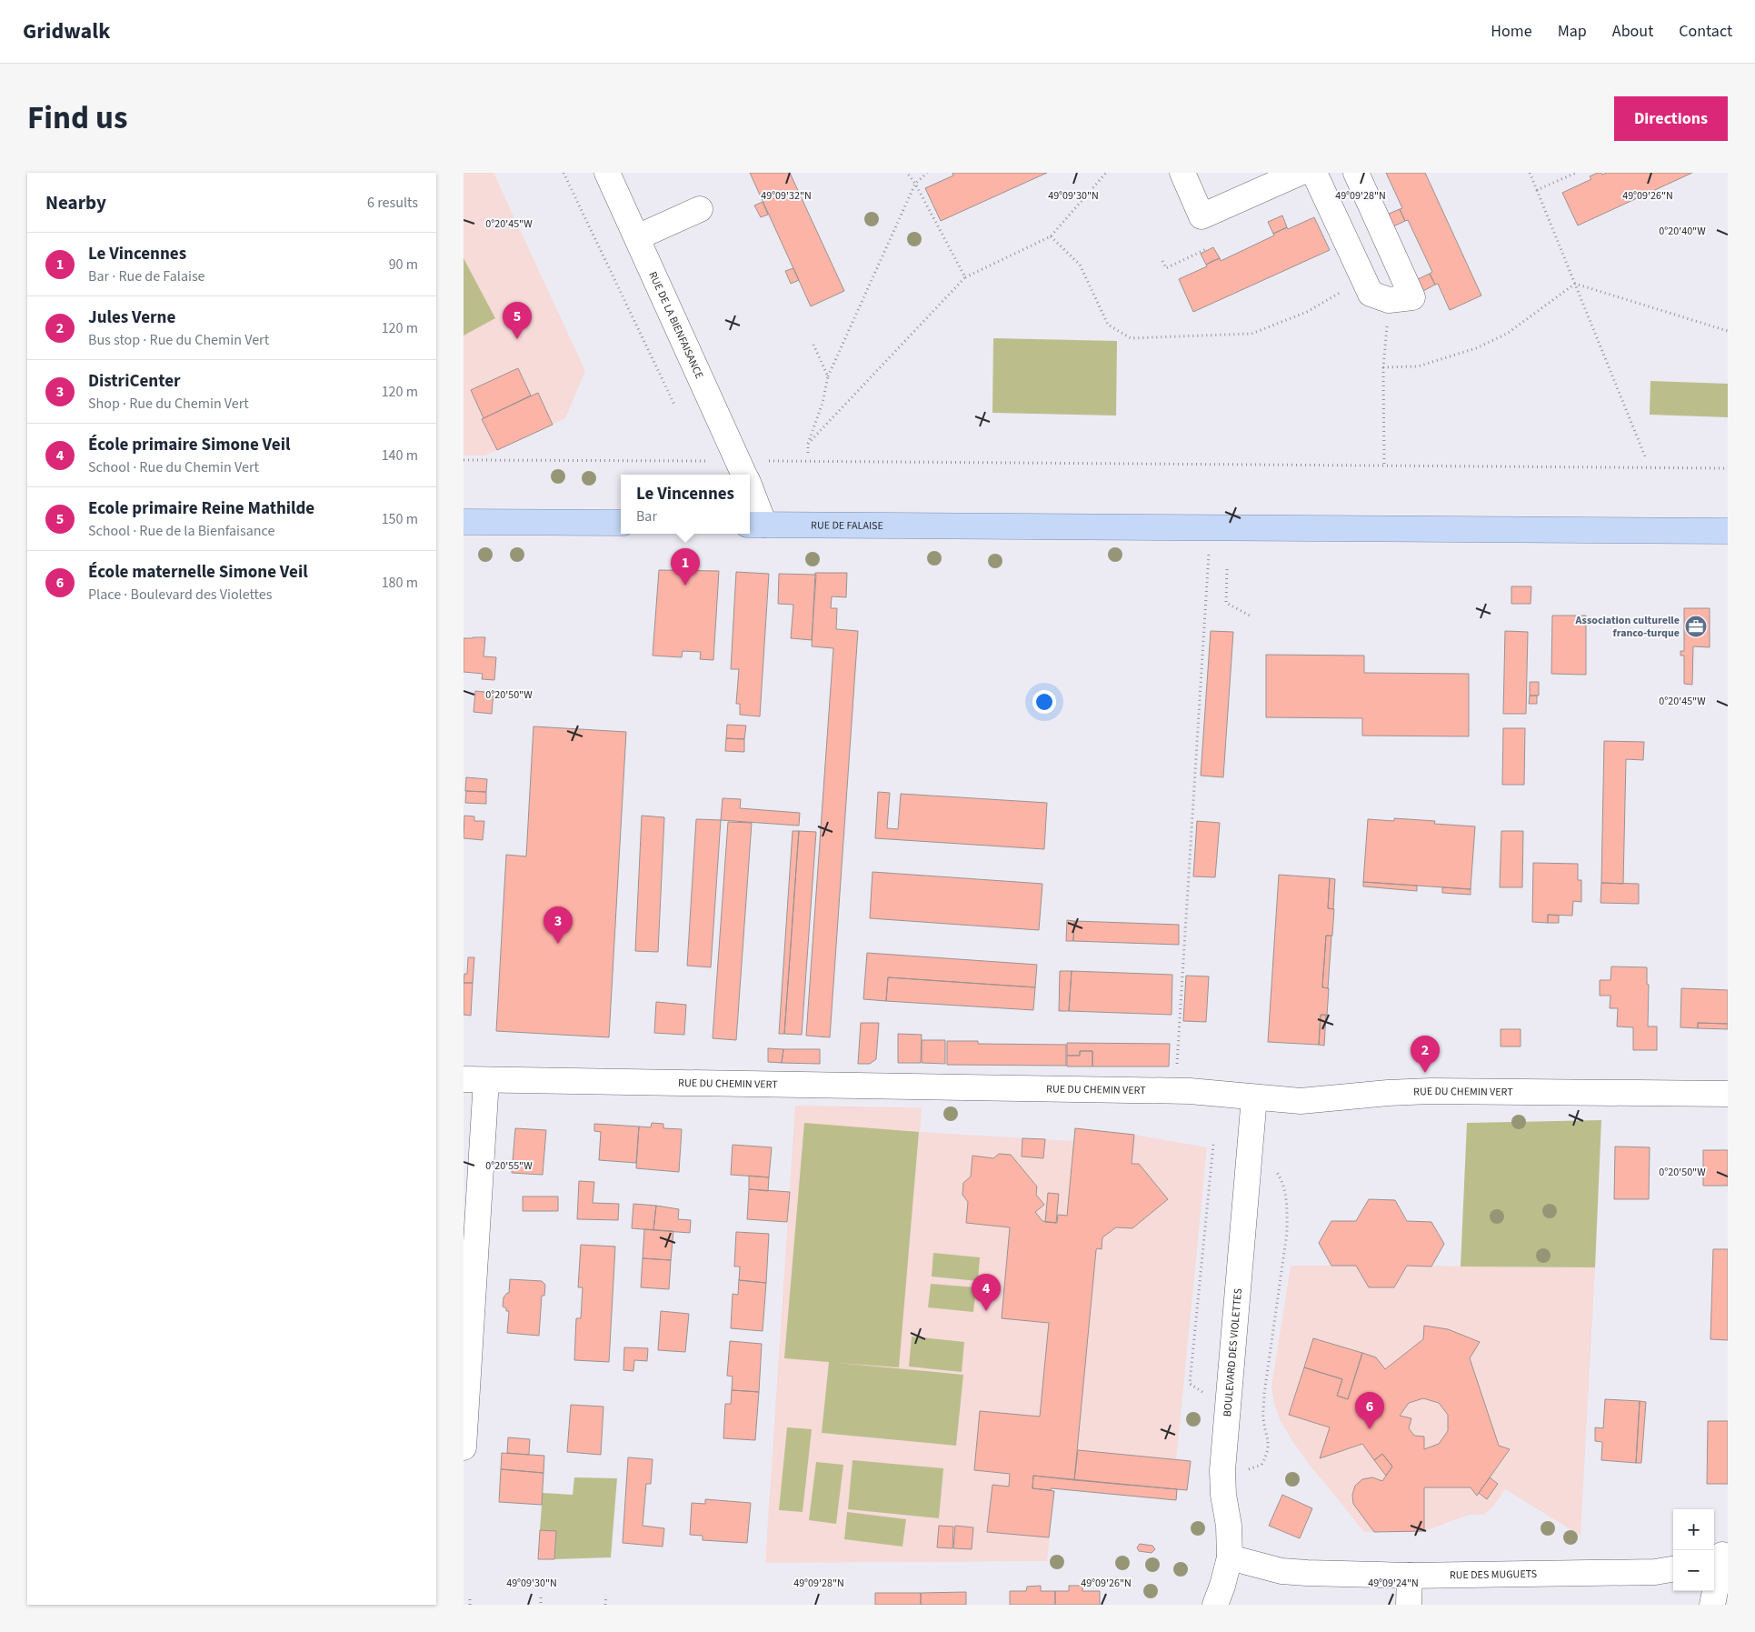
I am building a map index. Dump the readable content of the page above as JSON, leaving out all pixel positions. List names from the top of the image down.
{
  "streets": {
    "main road": ["RUE DE FALAISE"],
    "street": [
      "RUE DE LA BIENFAISANCE",
      "RUE DU CHEMIN VERT",
      "BOULEVARD DES VIOLETTES",
      "RUE DES MUGUETS"
    ]
  },
  "crossings": [
    ["RUE DE LA BIENFAISANCE", "RUE DE FALAISE"],
    ["RUE DU CHEMIN VERT", "BOULEVARD DES VIOLETTES"],
    ["BOULEVARD DES VIOLETTES", "RUE DES MUGUETS"]
  ],
  "places": {
    "office": ["Association culturelle franco-turque"]
  },
  "page": {
    "header": "Gridwalk",
    "nav": [
      "Home",
      "Map",
      "About",
      "Contact"
    ],
    "title": "Find us",
    "buttons": "Directions",
    "heading": ["Nearby", "6 results"],
    "list": [
      {
        "mark": "1",
        "name": "Le Vincennes",
        "note": "Bar · Rue de Falaise",
        "value": "90 m"
      },
      {
        "mark": "2",
        "name": "Jules Verne",
        "note": "Bus stop · Rue du Chemin Vert",
        "value": "120 m"
      },
      {
        "mark": "3",
        "name": "DistriCenter",
        "note": "Shop · Rue du Chemin Vert",
        "value": "120 m"
      },
      {
        "mark": "4",
        "name": "École primaire Simone Veil",
        "note": "School · Rue du Chemin Vert",
        "value": "140 m"
      },
      {
        "mark": "5",
        "name": "Ecole primaire Reine Mathilde",
        "note": "School · Rue de la Bienfaisance",
        "value": "150 m"
      },
      {
        "mark": "6",
        "name": "École maternelle Simone Veil",
        "note": "Place · Boulevard des Violettes",
        "value": "180 m"
      }
    ],
    "pins": [
      "5",
      "1",
      "3",
      "2",
      "4",
      "6"
    ],
    "popup": ["Le Vincennes", "Bar"],
    "map_buttons": ["+", "−"]
  },
  "coordinates": [
    "49°09'30\"N",
    "49°09'26\"N",
    "49°09'32\"N",
    "49°09'28\"N",
    "0°20'45\"W",
    "0°20'40\"W",
    "0°20'50\"W",
    "0°20'55\"W",
    "49°09'24\"N"
  ]
}
